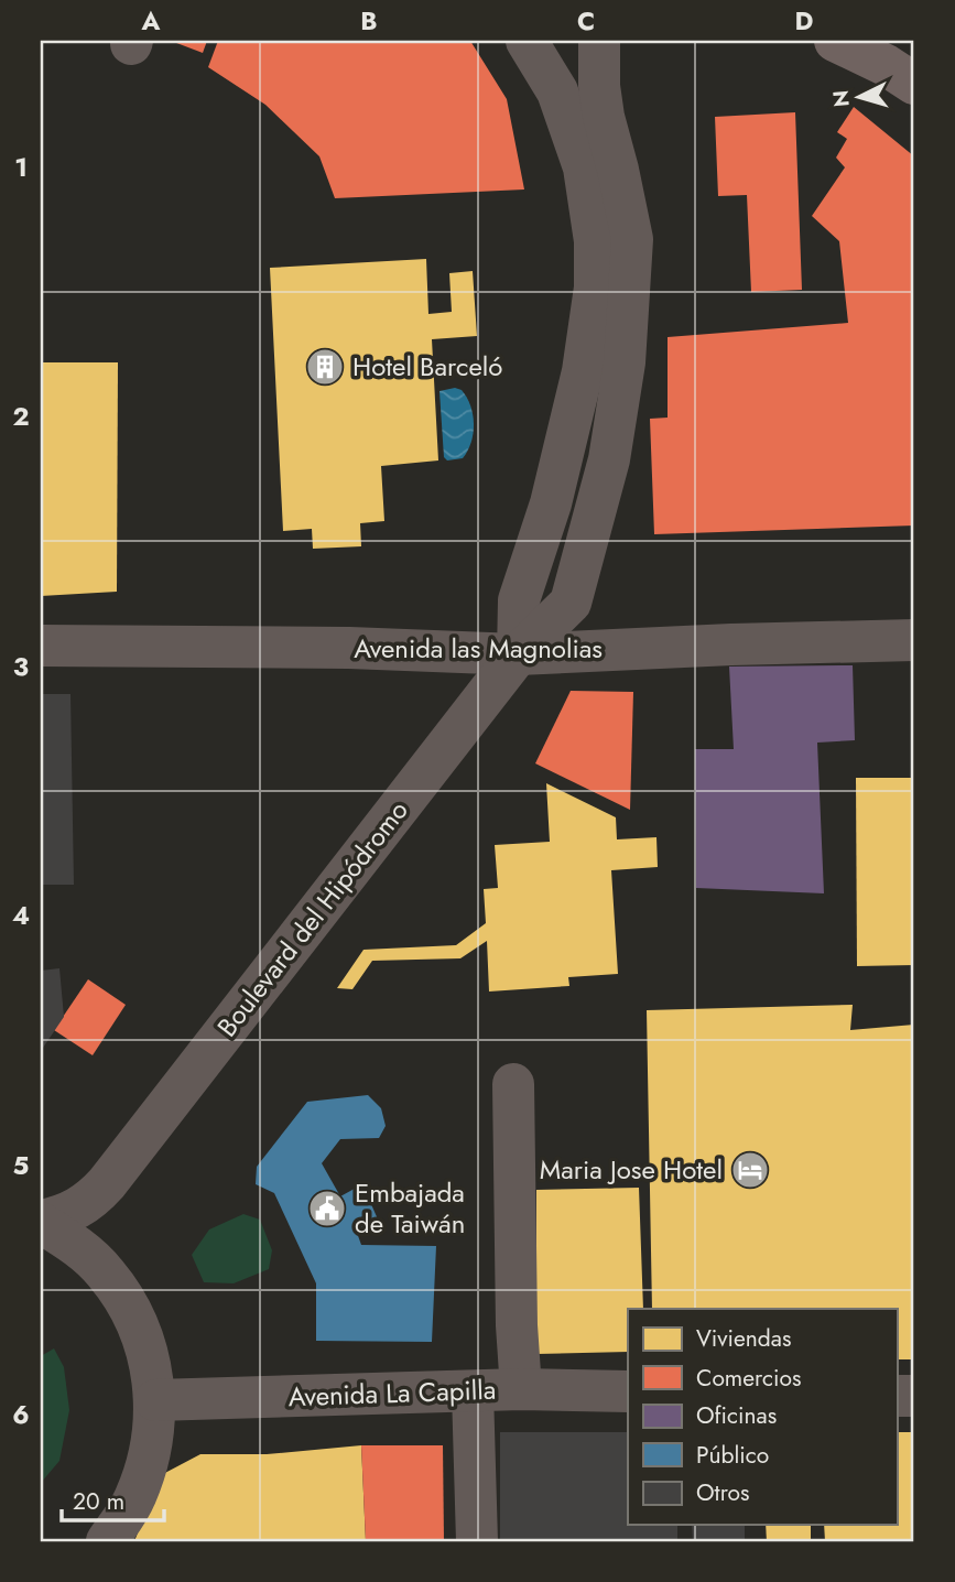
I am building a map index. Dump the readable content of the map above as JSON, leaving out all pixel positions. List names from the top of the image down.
{
  "streets": {
    "street": ["Avenida las Magnolias", "Boulevard del Hipódromo", "Avenida La Capilla"]
  },
  "crossings": [
    ["Avenida las Magnolias", "Boulevard del Hipódromo"]
  ],
  "places": {
    "building": ["Hotel Barceló"],
    "hotel": ["Maria Jose Hotel"],
    "public building": ["Embajada de Taiwán"]
  },
  "legend": [
    "Viviendas",
    "Comercios",
    "Oficinas",
    "Público",
    "Otros"
  ],
  "scale_bar": "20 m",
  "north": "left",
  "grid": {
    "columns": [
      "A",
      "B",
      "C",
      "D"
    ],
    "rows": [
      "1",
      "2",
      "3",
      "4",
      "5",
      "6"
    ]
  }
}
